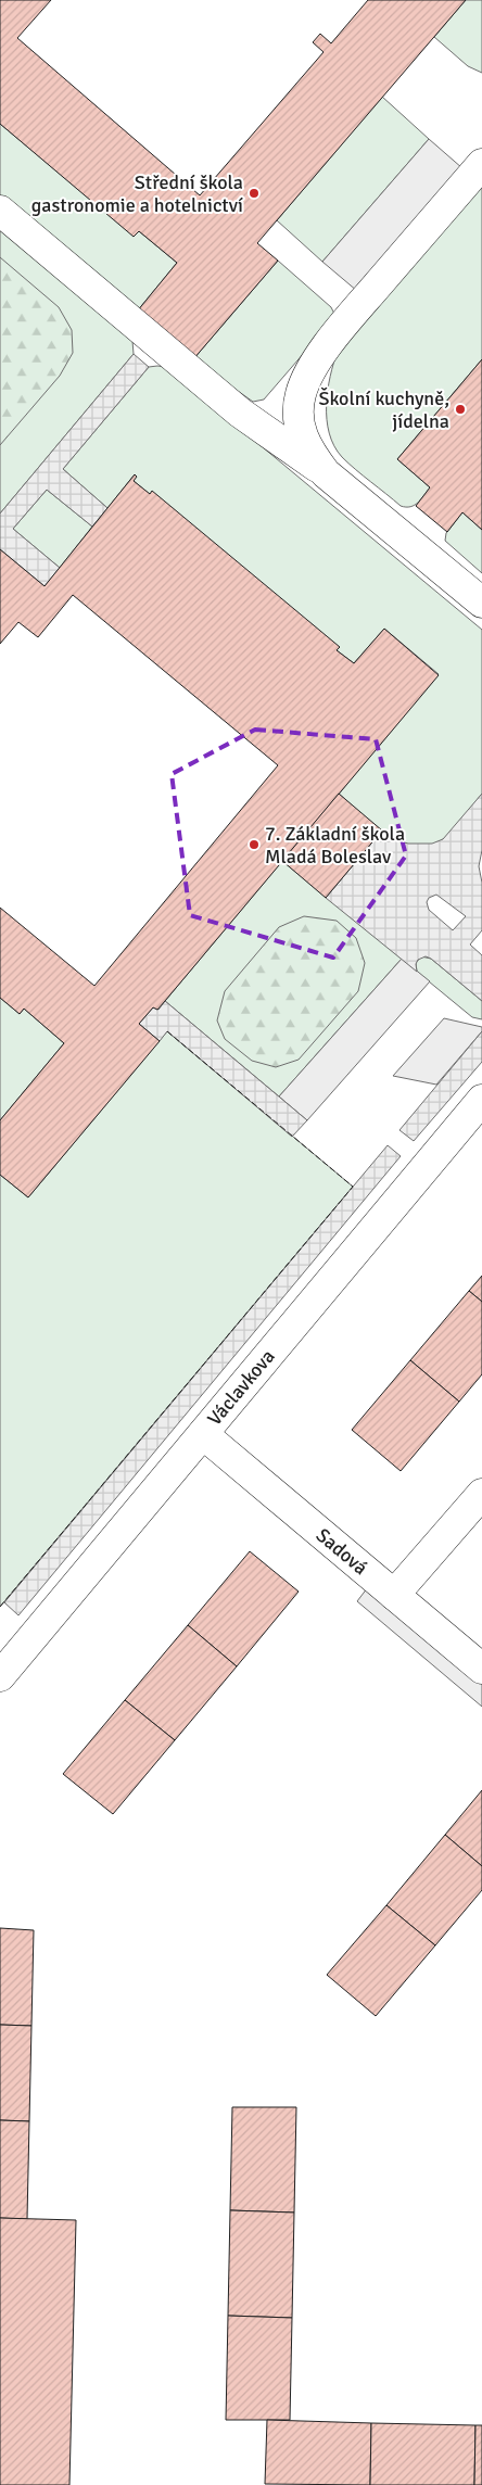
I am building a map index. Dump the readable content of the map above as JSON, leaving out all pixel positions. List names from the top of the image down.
{
  "streets": {
    "street": ["Václavkova", "Sadová"]
  },
  "crossings": [
    ["Václavkova", "Sadová"]
  ],
  "places": ["Střední škola gastronomie a hotelnictví", "Školní kuchyně, jídelna", "7. Základní škola Mladá Boleslav"]
}
